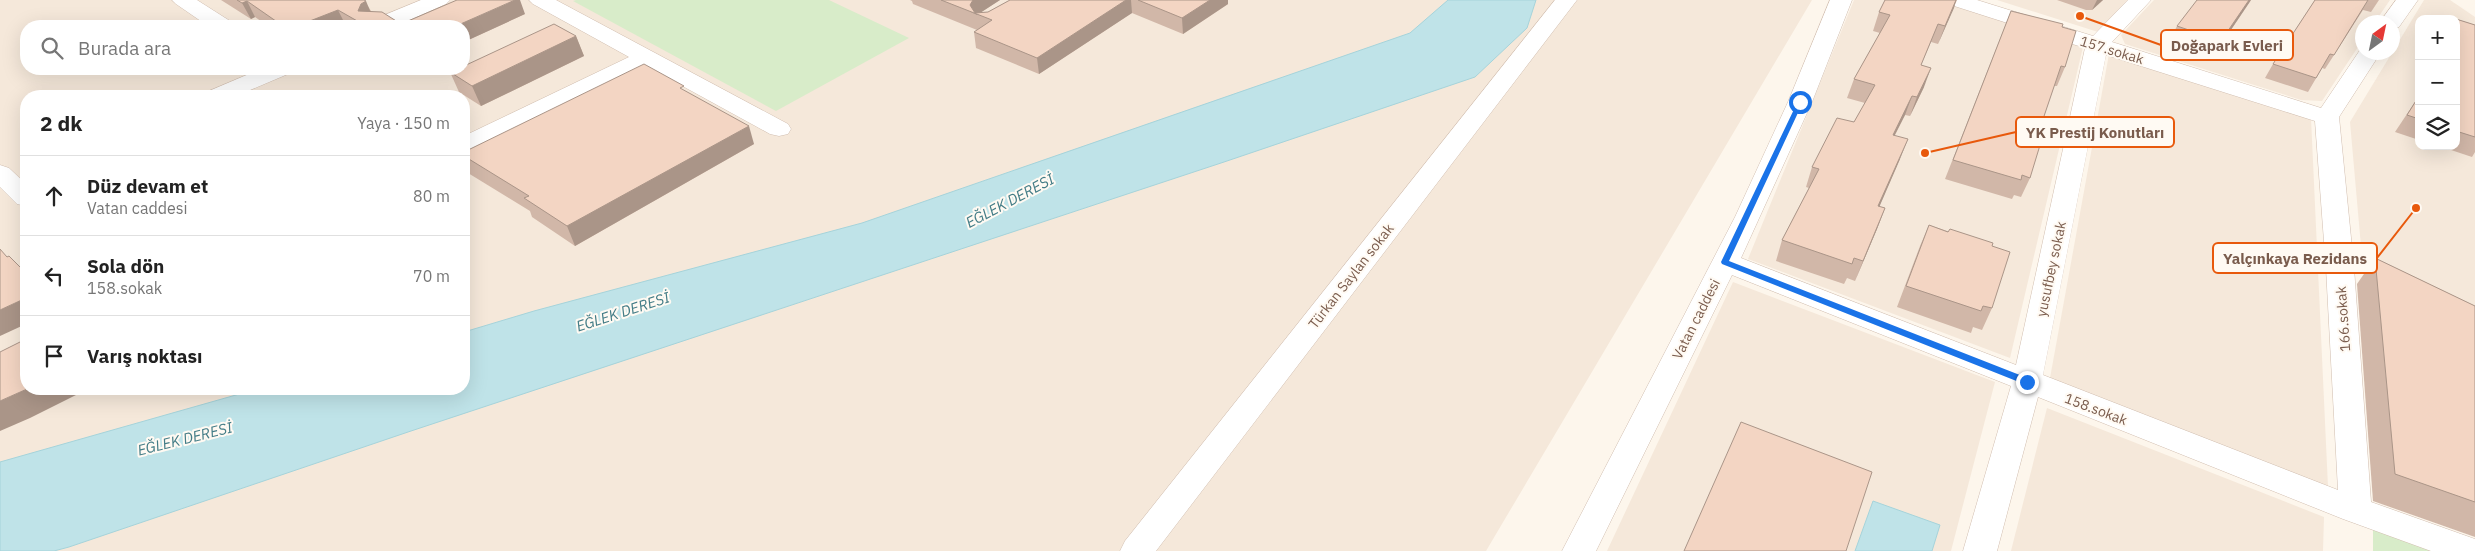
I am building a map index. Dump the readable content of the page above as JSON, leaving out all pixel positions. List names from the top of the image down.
{
  "streets": {
    "street": [
      "157.sokak",
      "yusufbey sokak",
      "Türkan Saylan sokak",
      "Vatan caddesi",
      "166.sokak",
      "158.sokak"
    ]
  },
  "crossings": [
    ["157.sokak", "yusufbey sokak"],
    ["157.sokak", "166.sokak"],
    ["yusufbey sokak", "158.sokak"],
    ["Vatan caddesi", "158.sokak"],
    ["166.sokak", "158.sokak"]
  ],
  "water": ["EĞLEK DERESİ"],
  "places": ["Doğapark Evleri", "YK Prestij Konutları", "Yalçınkaya Rezidans"],
  "north": "top right",
  "page": {
    "map_buttons": ["+", "−"],
    "search": "Burada ara",
    "heading": ["2 dk", "Yaya · 150 m"],
    "list": [
      ["Düz devam et", "Vatan caddesi", "80 m"],
      ["Sola dön", "158.sokak", "70 m"],
      "Varış noktası"
    ]
  }
}
